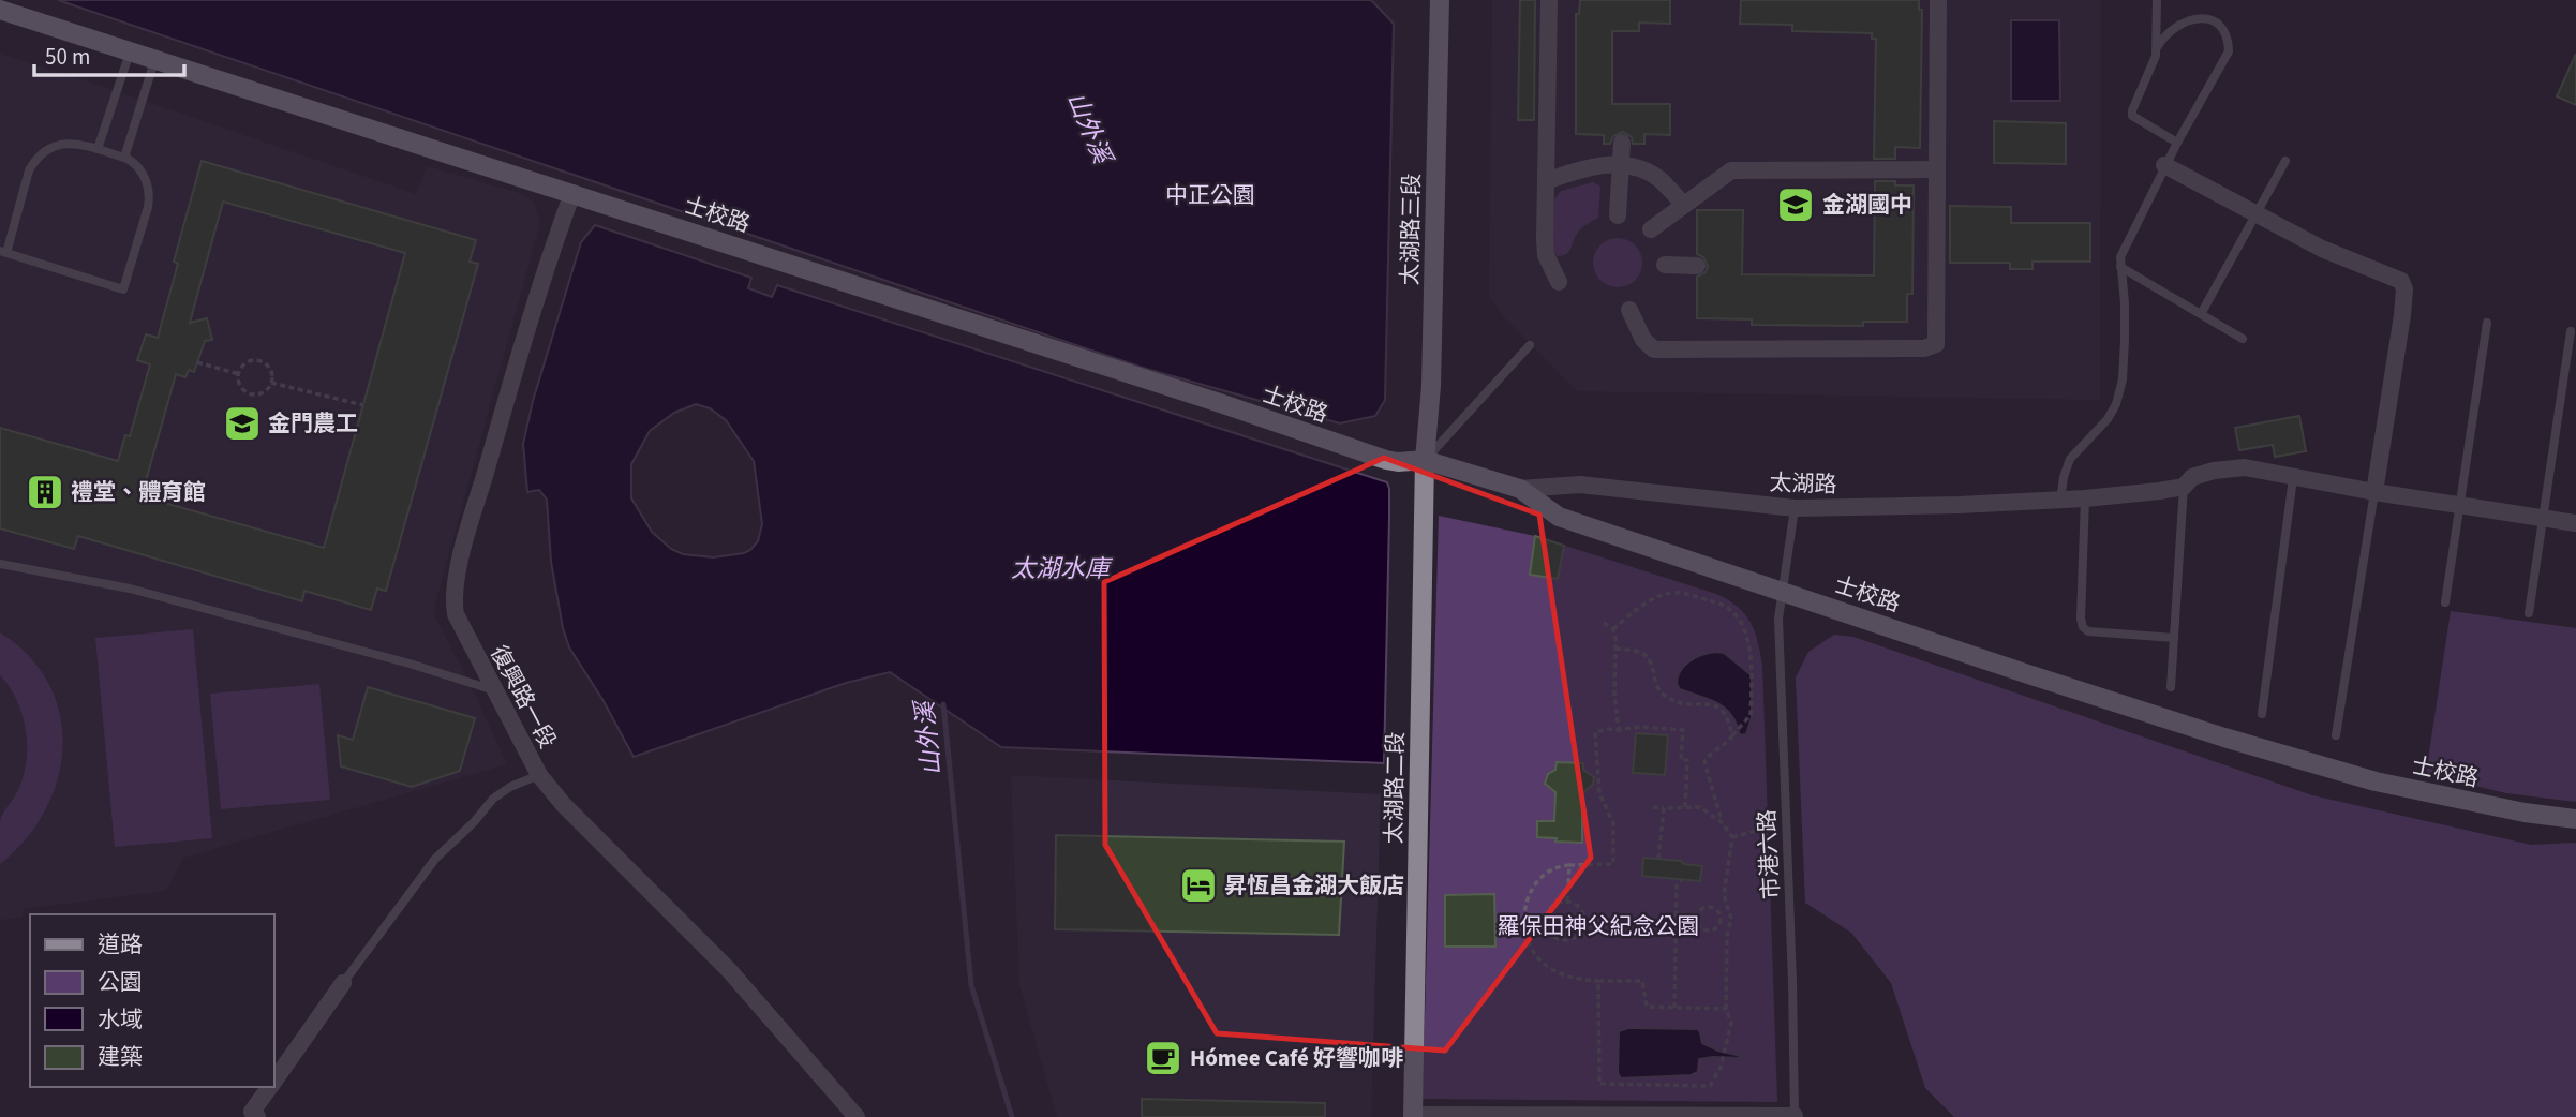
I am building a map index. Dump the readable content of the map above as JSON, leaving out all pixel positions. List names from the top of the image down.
{
  "streets": {
    "street": [
      "士校路",
      "太湖路三段",
      "太湖路",
      "復興路一段",
      "太湖路二段"
    ],
    "lane": ["市港六路"]
  },
  "crossings": [
    ["士校路", "太湖路三段"],
    ["士校路", "太湖路"],
    ["士校路", "復興路一段"],
    ["士校路", "太湖路二段"],
    ["士校路", "市港六路"],
    ["太湖路三段", "太湖路二段"],
    ["太湖路", "市港六路"]
  ],
  "water": ["山外溪", "太湖水庫"],
  "parks": ["中正公園", "羅保田神父紀念公園"],
  "places": {
    "school or university": ["金湖國中", "金門農工"],
    "building": ["禮堂、體育館"],
    "hotel": ["昇恆昌金湖大飯店"],
    "cafe": ["Hómee Café 好響咖啡"]
  },
  "legend": [
    "道路",
    "公園",
    "水域",
    "建築"
  ],
  "scale_bar": "50 m"
}
